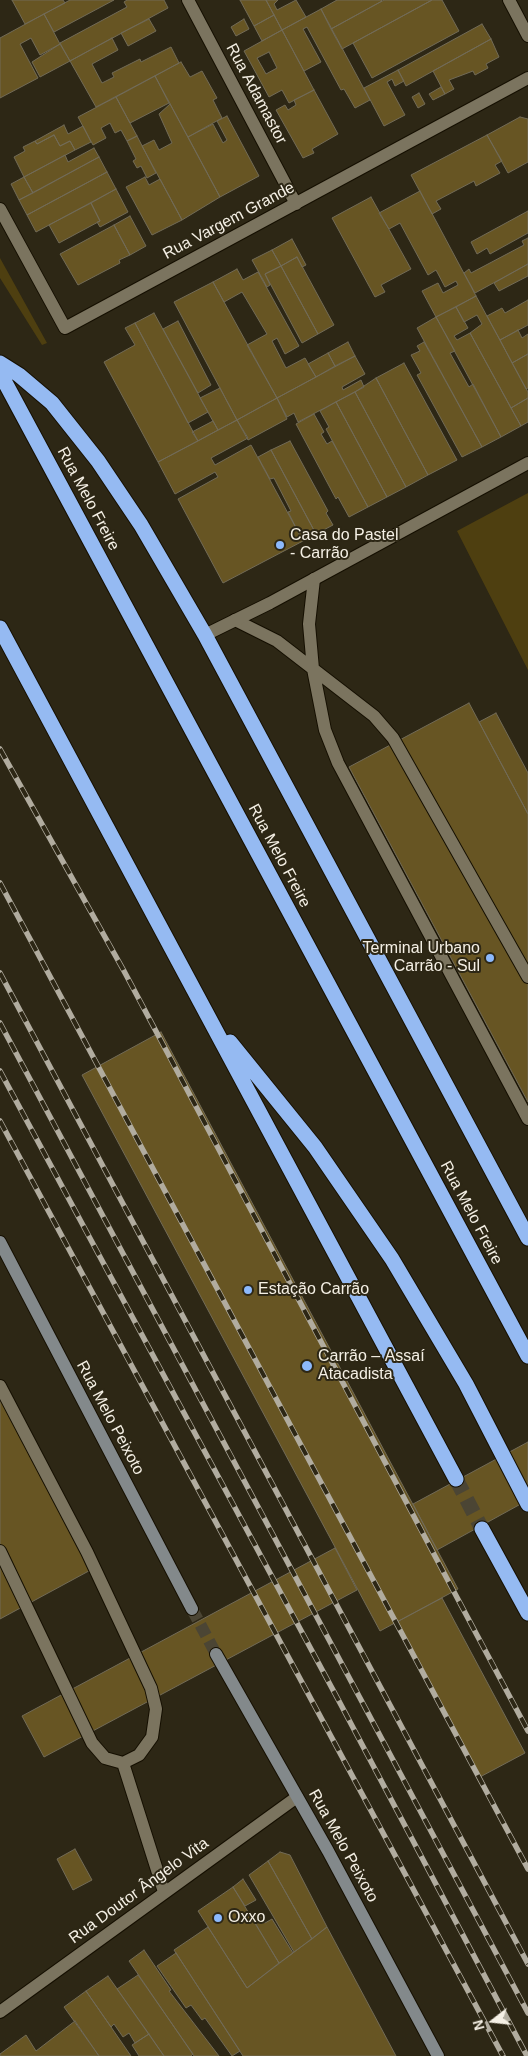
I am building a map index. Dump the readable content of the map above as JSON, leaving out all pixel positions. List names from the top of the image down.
{
  "streets": {
    "highway": ["Rua Melo Freire"],
    "main road": ["Rua Melo Peixoto"],
    "street": ["Rua Adamastor", "Rua Vargem Grande", "Rua Doutor Ângelo Vita"]
  },
  "crossings": [
    ["Rua Adamastor", "Rua Vargem Grande"],
    ["Rua Melo Peixoto", "Rua Doutor Ângelo Vita"]
  ],
  "places": [
    "Casa do Pastel - Carrão",
    "Terminal Urbano Carrão - Sul",
    "Estação Carrão",
    "Carrão – Assaí Atacadista",
    "Oxxo"
  ],
  "north": "left"
}
